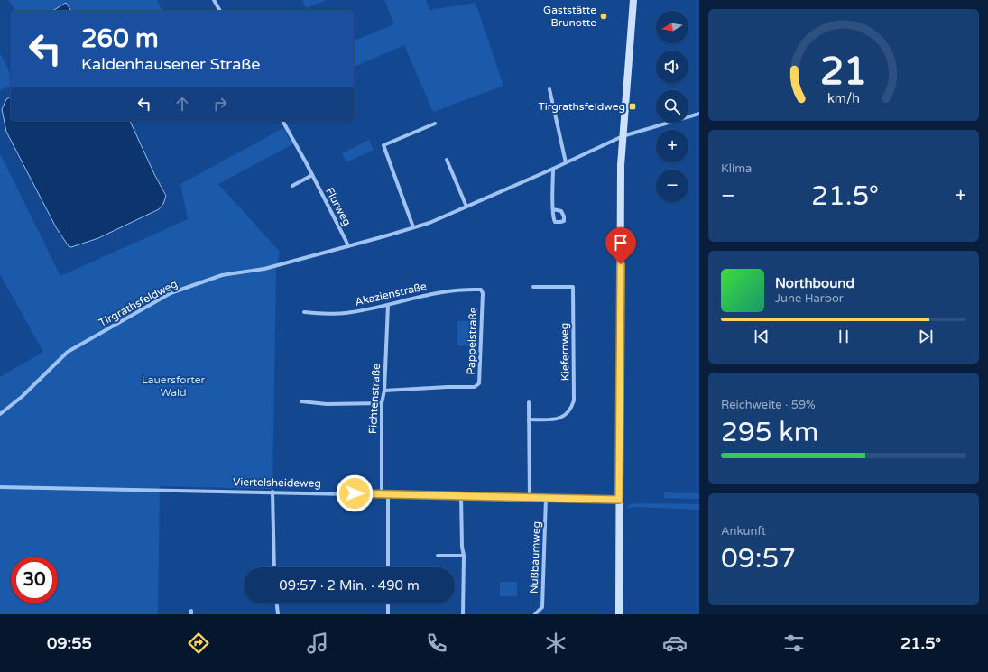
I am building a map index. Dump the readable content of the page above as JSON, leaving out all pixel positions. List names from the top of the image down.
{
  "streets": {
    "street": [
      "Flurweg",
      "Akazienstraße",
      "Tirgrathsfeldweg",
      "Pappelstraße",
      "Kiefernweg",
      "Fichtenstraße",
      "Viertelsheideweg",
      "Nußbaumweg"
    ]
  },
  "crossings": [
    ["Flurweg", "Tirgrathsfeldweg"],
    ["Akazienstraße", "Pappelstraße"],
    ["Akazienstraße", "Fichtenstraße"],
    ["Pappelstraße", "Fichtenstraße"],
    ["Fichtenstraße", "Viertelsheideweg"],
    ["Viertelsheideweg", "Nußbaumweg"]
  ],
  "parks": ["Lauersforter Wald"],
  "places": {
    "other": ["Gaststätte Brunotte"],
    "transit": ["Tirgrathsfeldweg"]
  },
  "north": "left",
  "page": {
    "map_buttons": ["+", "−"],
    "turn": ["260 m", "Kaldenhausener Straße"],
    "tile": [
      "Klima",
      ["Reichweite · 59%", "295 km"],
      ["Ankunft", "09:57"]
    ],
    "heat": ["−", "21.5°", "+"],
    "song": ["Northbound", "June Harbor"],
    "limit": "30",
    "trip": "09:57 · 2 Min. · 490 m",
    "tabs": ["09:55", "21.5°"],
    "gauge": ["21", "km/h"]
  }
}
